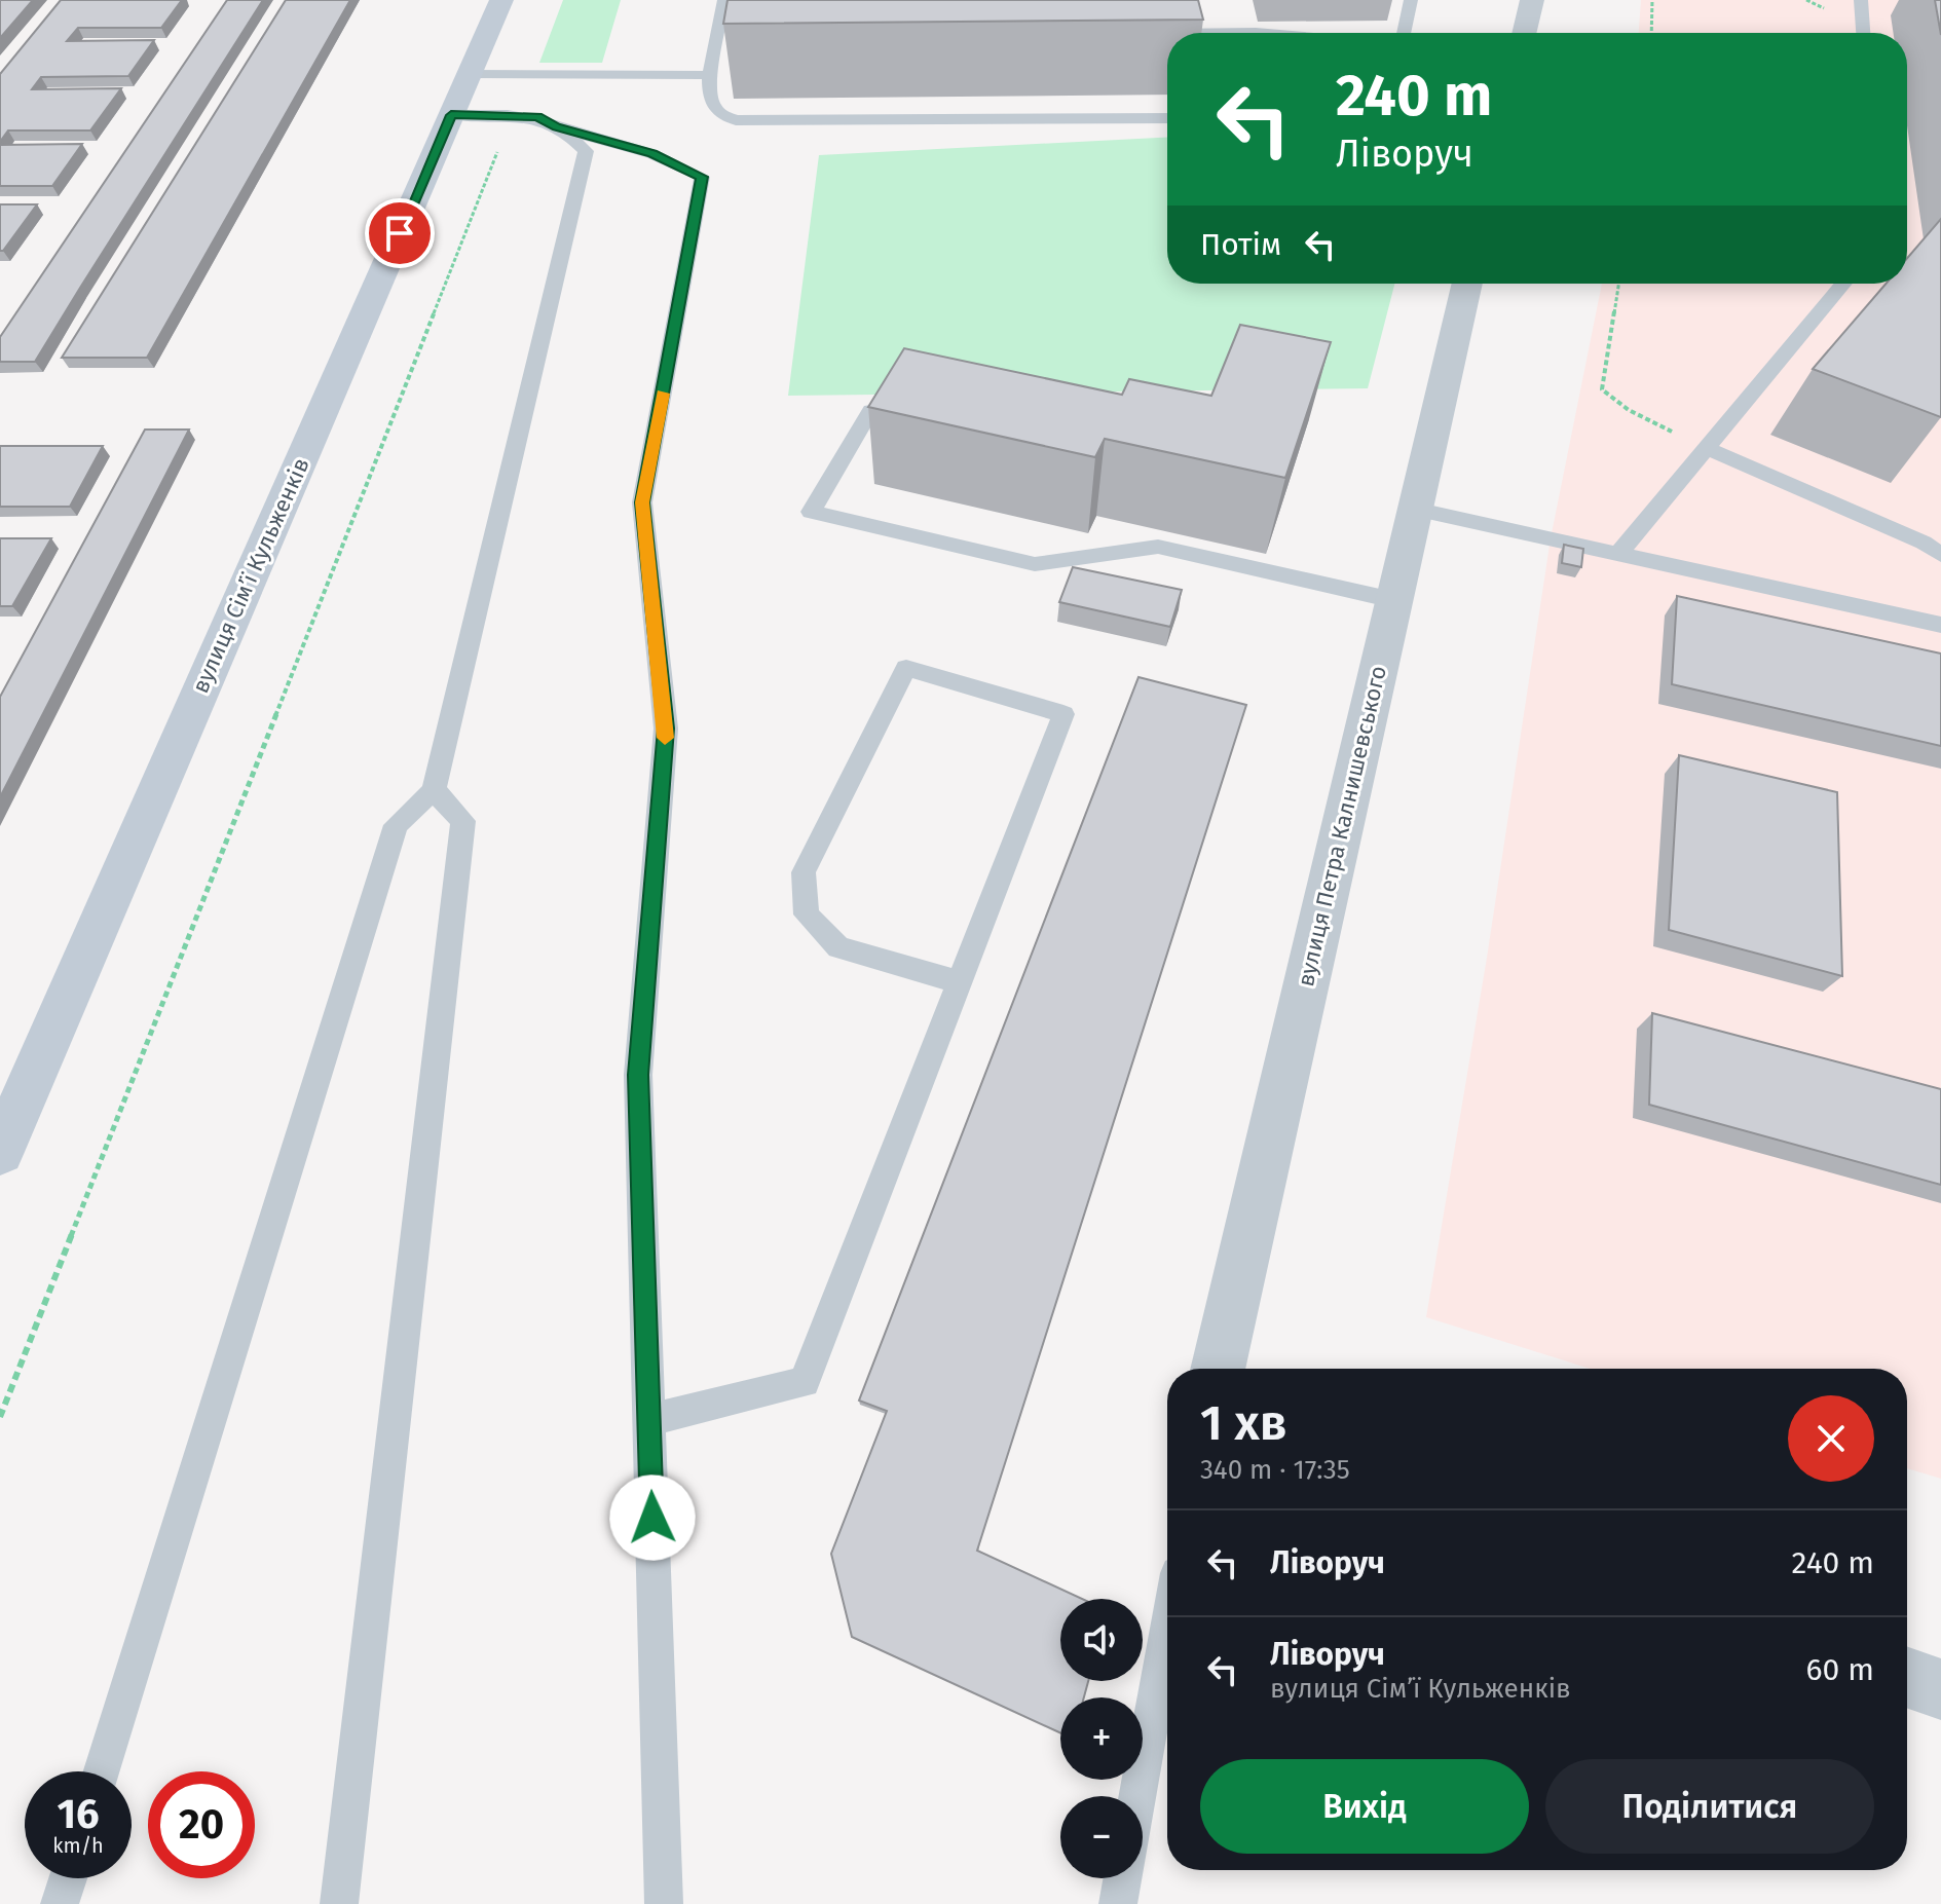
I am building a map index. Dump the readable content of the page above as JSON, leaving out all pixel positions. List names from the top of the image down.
{
  "streets": {
    "main road": ["вулиця Сімʼї Кульженків"],
    "street": ["вулиця Петра Калнишевського"]
  },
  "page": {
    "turn": ["240 m", "Ліворуч"],
    "then": "Потім",
    "heading": ["1 хв", "340 m · 17:35"],
    "list": [
      {
        "name": "Ліворуч",
        "value": "240 m"
      },
      {
        "name": "Ліворуч",
        "note": "вулиця Сімʼї Кульженків",
        "value": "60 m"
      }
    ],
    "map_buttons": ["+", "−"],
    "buttons": ["Вихід", "Поділитися"],
    "speed": "16 km/h",
    "limit": "20"
  }
}
